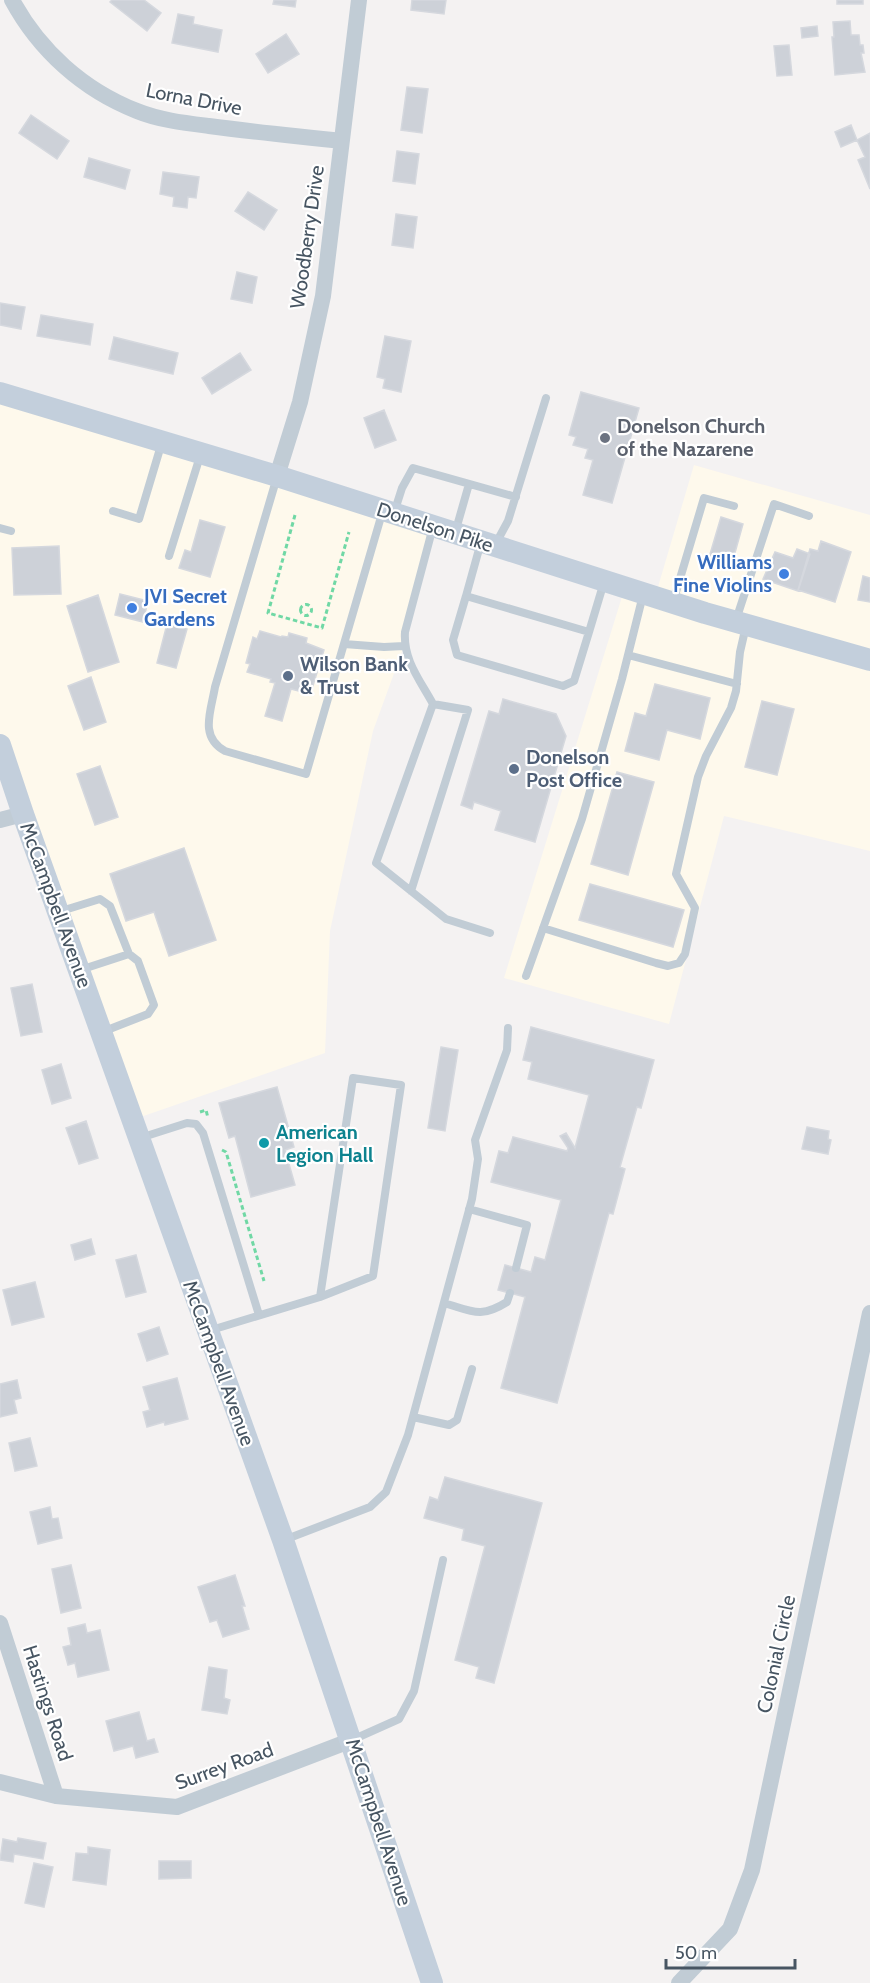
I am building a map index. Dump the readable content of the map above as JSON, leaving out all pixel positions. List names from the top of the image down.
{
  "streets": {
    "street": [
      "Lorna Drive",
      "Woodberry Drive",
      "Donelson Pike",
      "McCampbell Avenue",
      "Colonial Circle",
      "Hastings Road",
      "Surrey Road"
    ]
  },
  "crossings": [
    ["Lorna Drive", "Woodberry Drive"],
    ["Woodberry Drive", "Donelson Pike"],
    ["McCampbell Avenue", "Surrey Road"],
    ["Hastings Road", "Surrey Road"]
  ],
  "places": [
    "Donelson Church of the Nazarene",
    "Williams Fine Violins",
    "JVI Secret Gardens",
    "Wilson Bank & Trust",
    "Donelson Post Office",
    "American Legion Hall"
  ],
  "scale_bar": "50 m"
}
